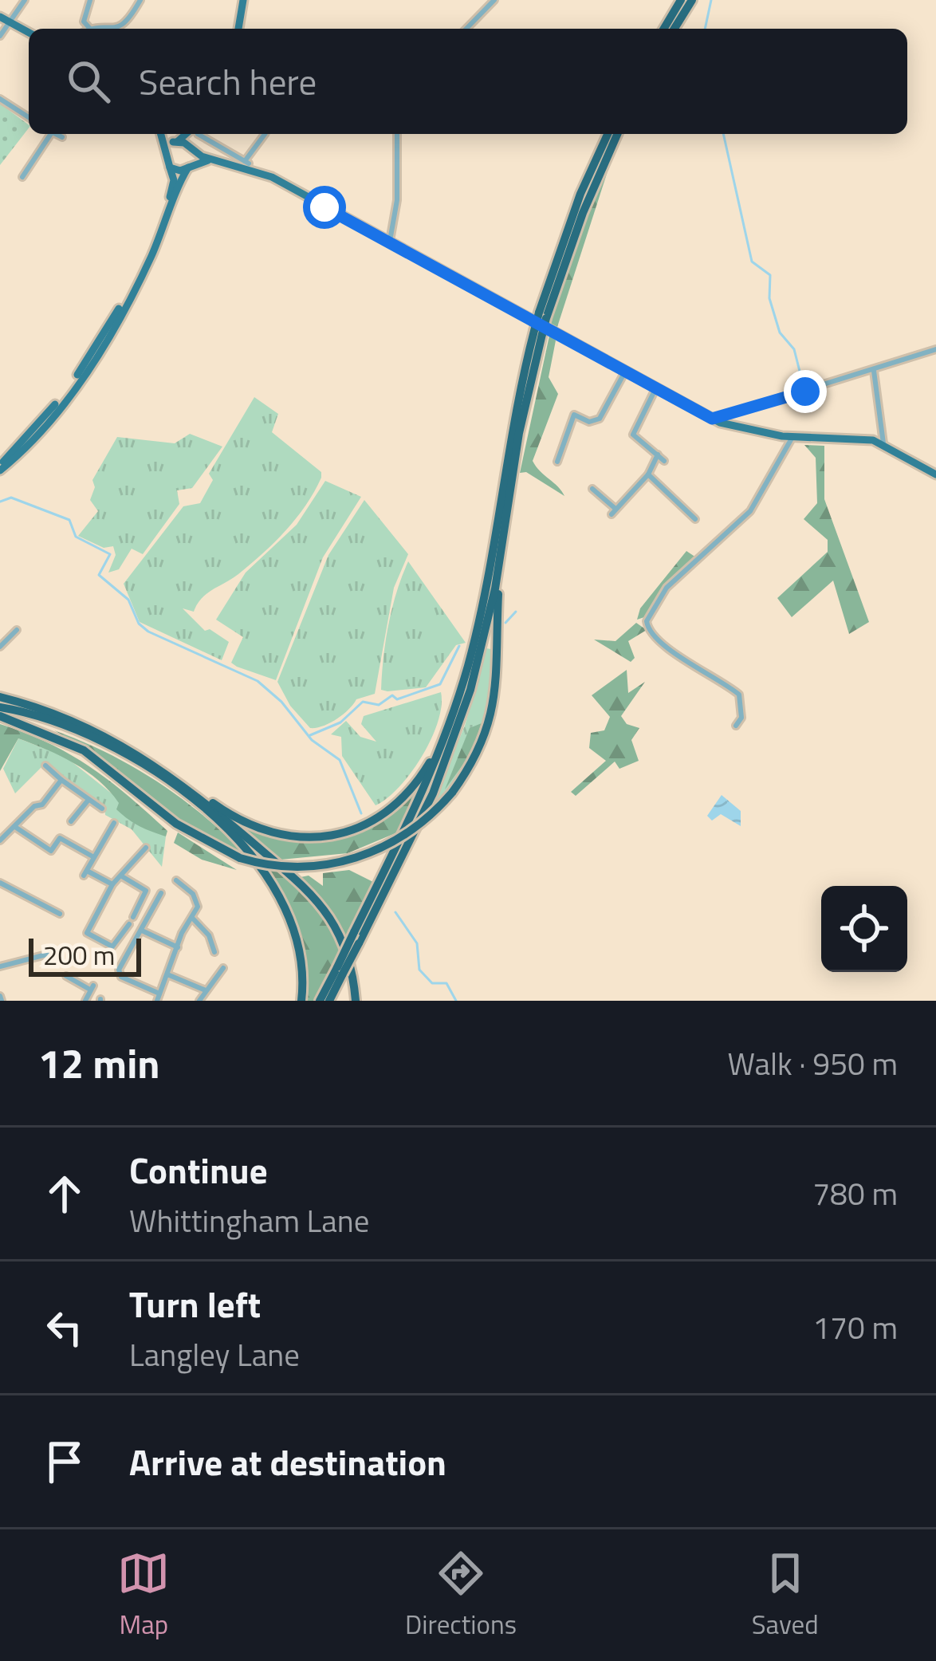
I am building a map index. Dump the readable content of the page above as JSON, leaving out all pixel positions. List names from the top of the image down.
{
  "scale_bar": "200 m",
  "page": {
    "search": "Search here",
    "scale": "200 m",
    "heading": ["12 min", "Walk · 950 m"],
    "list": [
      ["Continue", "Whittingham Lane", "780 m"],
      ["Turn left", "Langley Lane", "170 m"],
      "Arrive at destination"
    ],
    "nav": ["Map", "Directions", "Saved"]
  }
}
